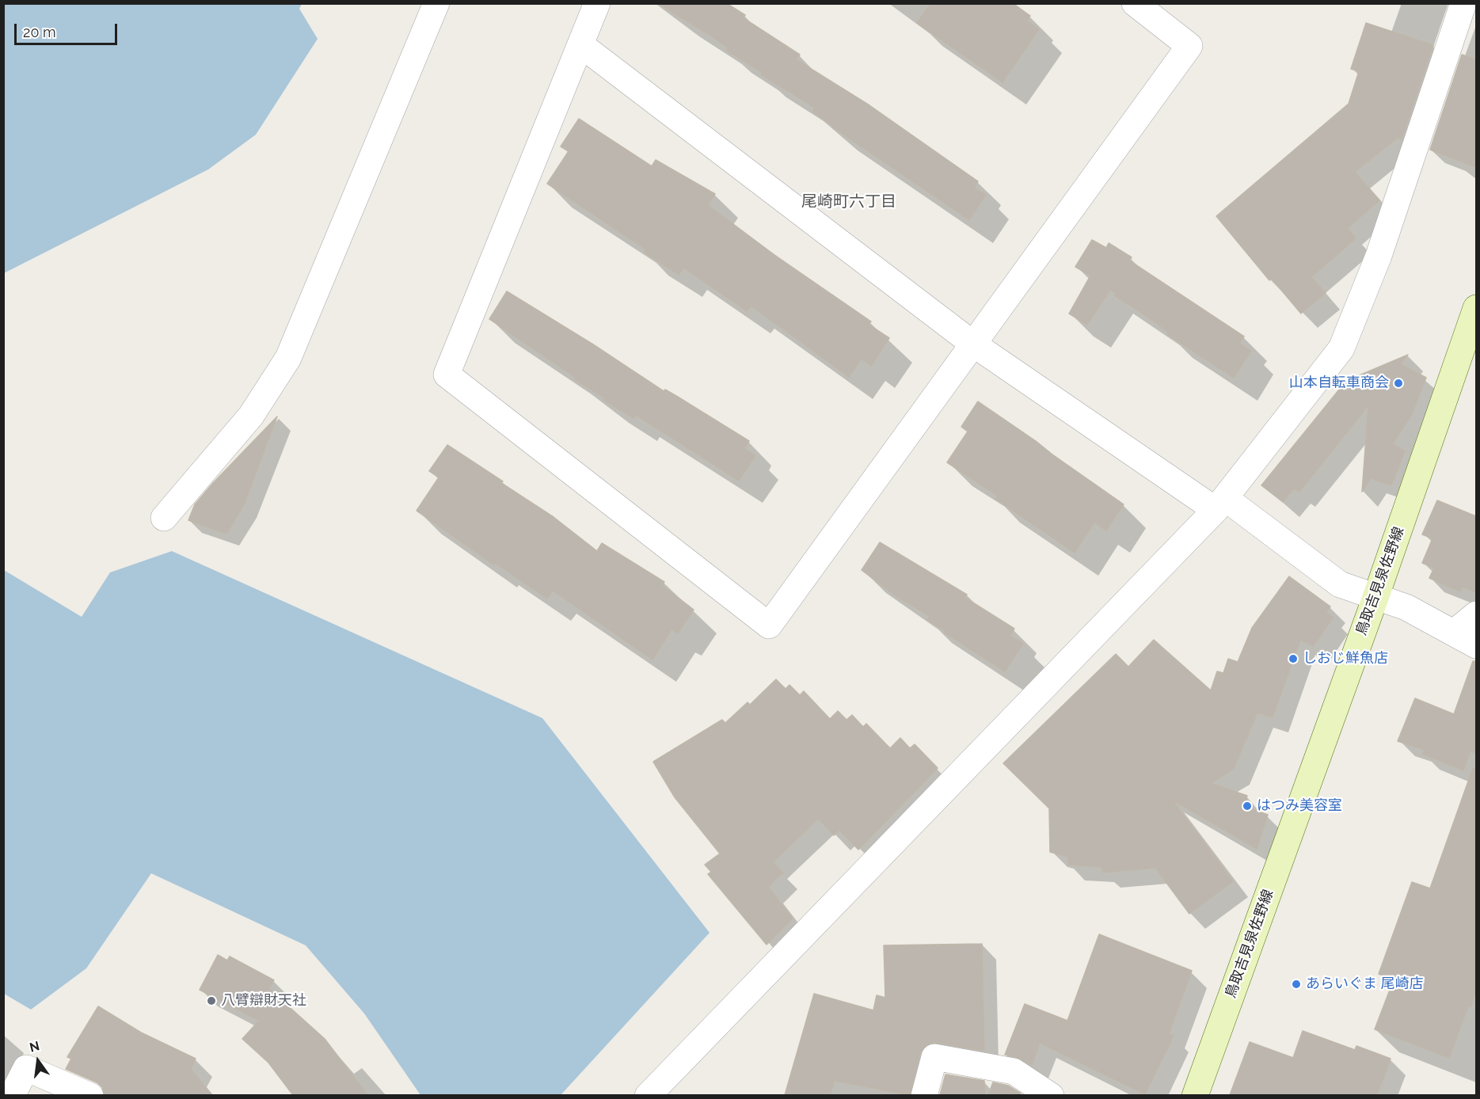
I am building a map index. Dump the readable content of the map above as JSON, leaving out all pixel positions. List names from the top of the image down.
{
  "streets": {
    "main road": ["鳥取吉見泉佐野線"]
  },
  "districts": ["尾崎町六丁目"],
  "places": [
    "山本自転車商会",
    "しおじ鮮魚店",
    "はつみ美容室",
    "あらいぐま 尾崎店",
    "八臂辯財天社"
  ],
  "scale_bar": "20 m",
  "north": "top"
}
